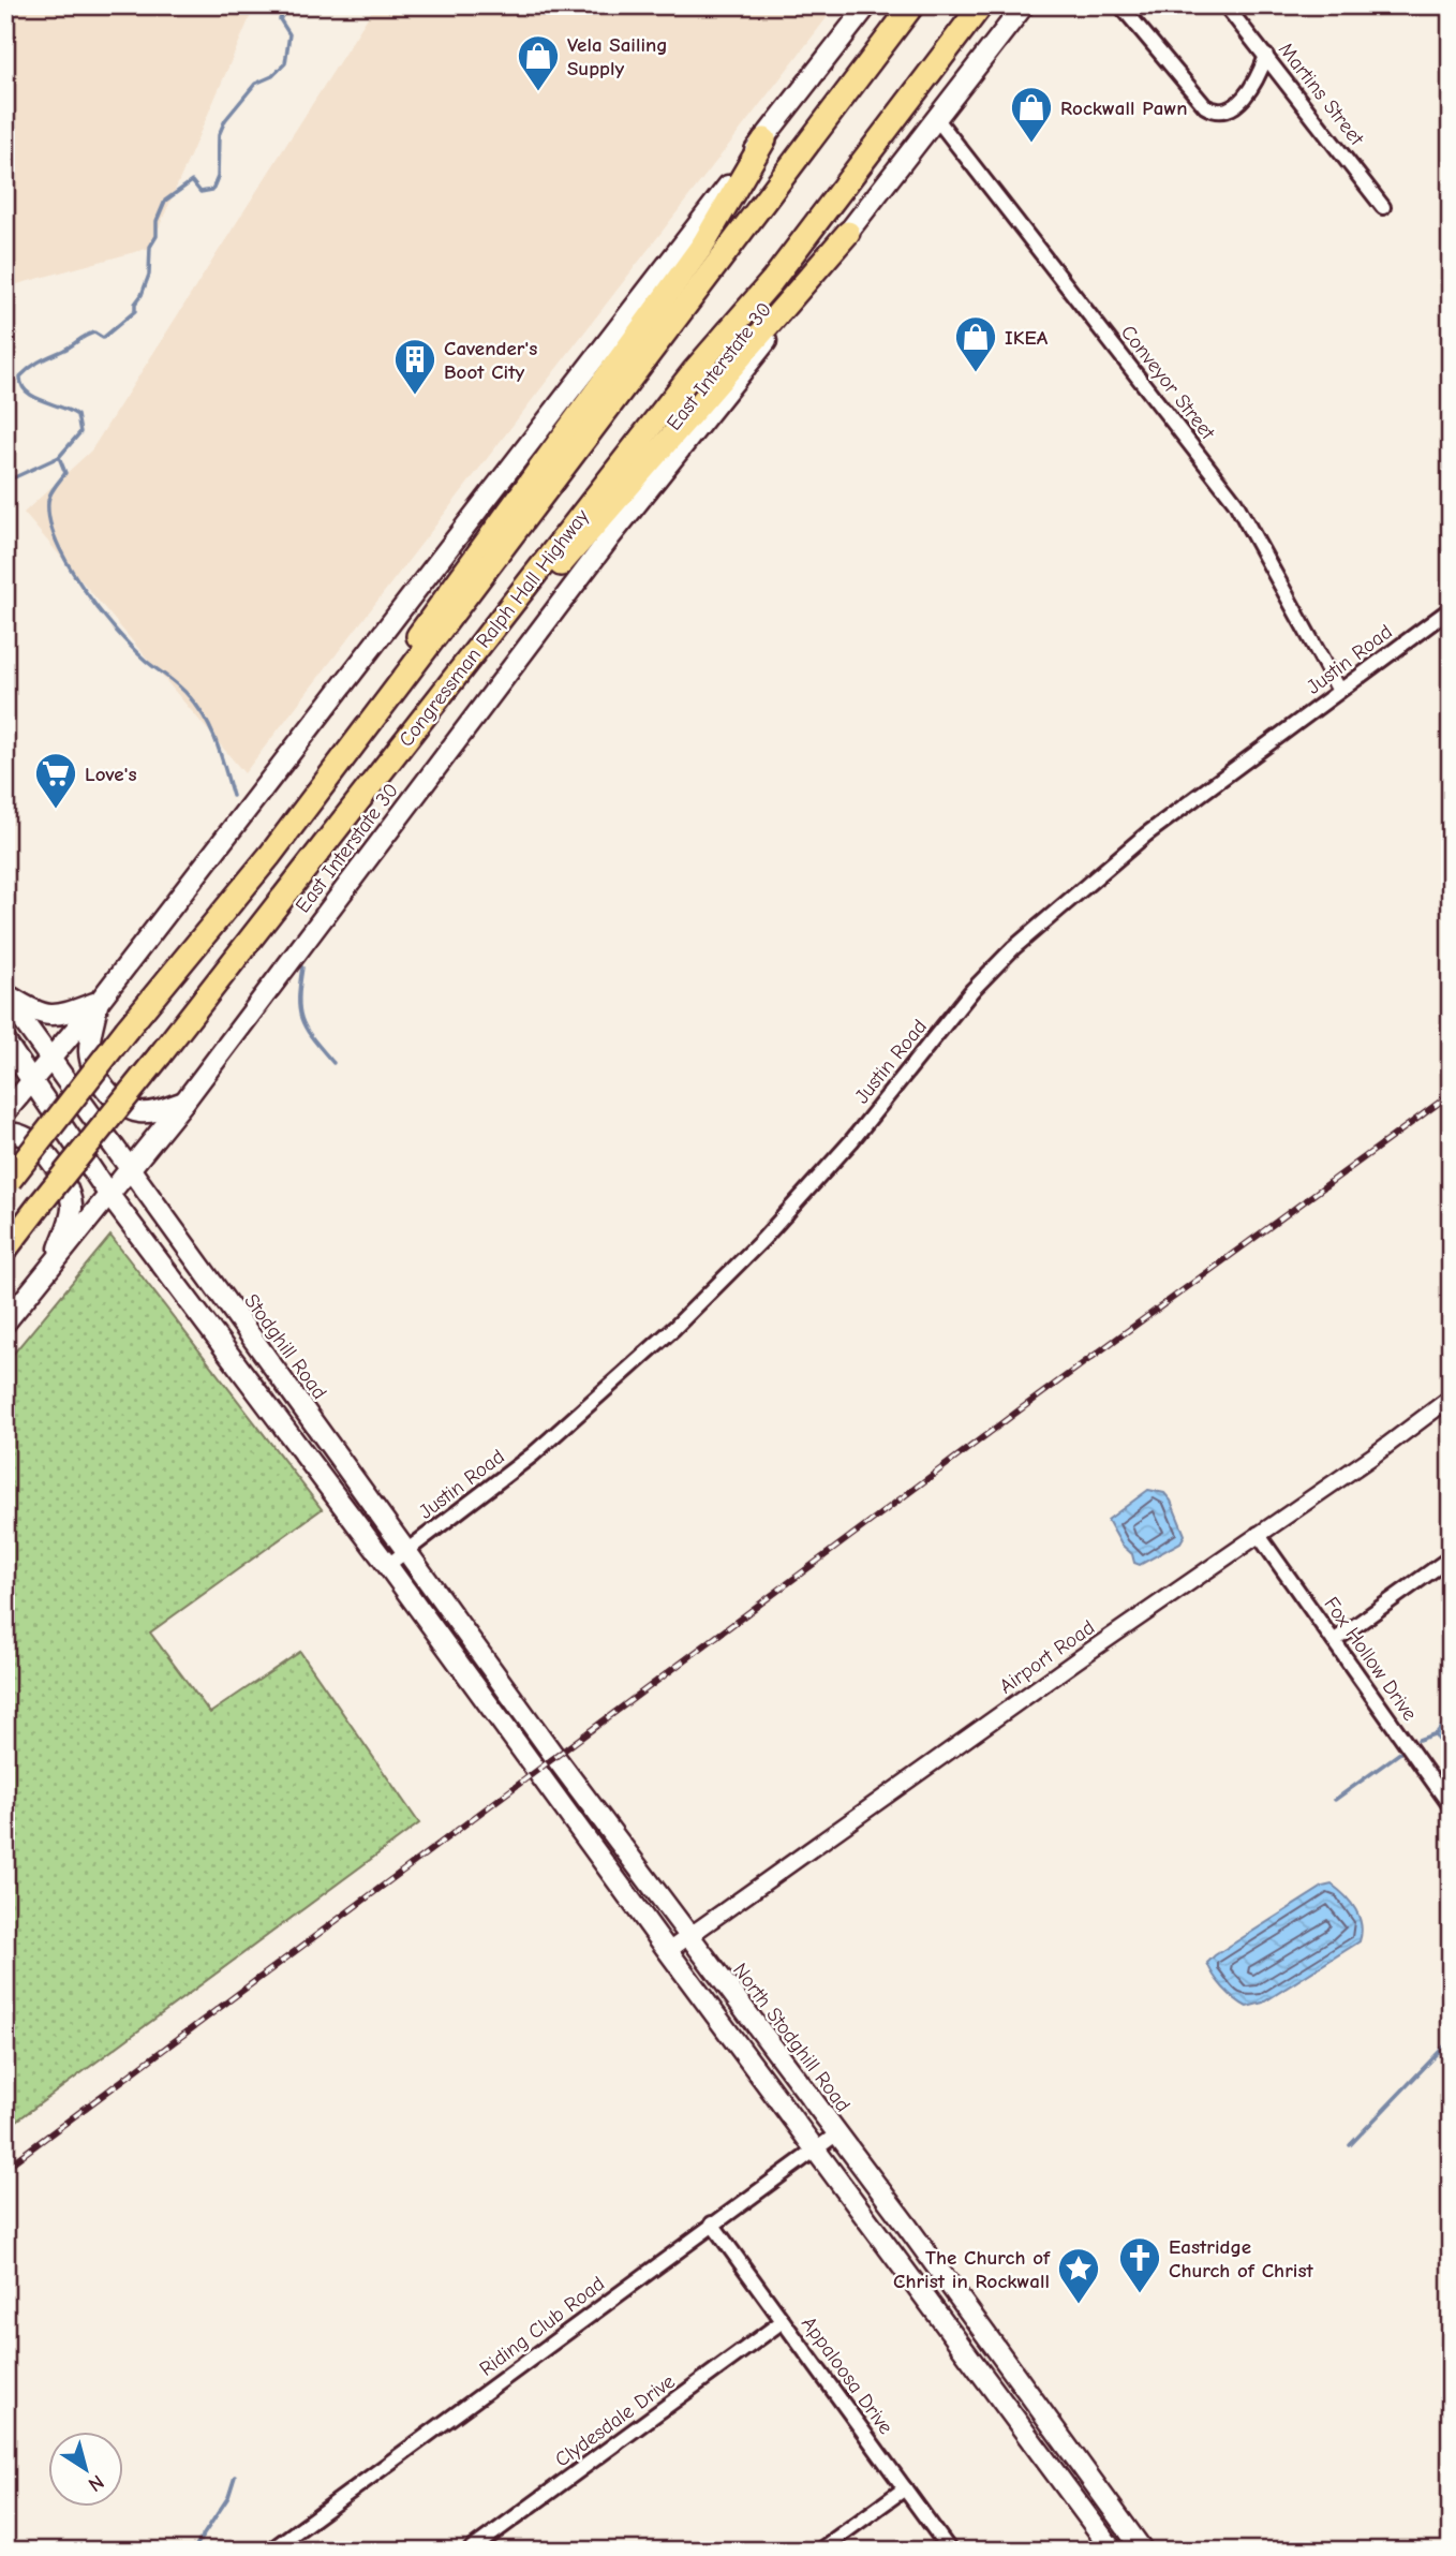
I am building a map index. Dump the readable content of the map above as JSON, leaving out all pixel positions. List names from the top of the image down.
{
  "streets": {
    "highway": ["Congressman Ralph Hall Highway"],
    "main road": ["East Interstate 30", "Stodghill Road", "North Stodghill Road"],
    "street": [
      "Martins Street",
      "Conveyor Street",
      "Justin Road",
      "Airport Road",
      "Fox Hollow Drive",
      "Riding Club Road",
      "Appaloosa Drive",
      "Clydesdale Drive"
    ]
  },
  "crossings": [
    ["East Interstate 30", "Conveyor Street"],
    ["East Interstate 30", "Stodghill Road"],
    ["Conveyor Street", "Justin Road"],
    ["Justin Road", "Stodghill Road"],
    ["Justin Road", "North Stodghill Road"],
    ["Stodghill Road", "North Stodghill Road"],
    ["Airport Road", "Fox Hollow Drive"],
    ["Airport Road", "North Stodghill Road"],
    ["North Stodghill Road", "Riding Club Road"],
    ["Riding Club Road", "Appaloosa Drive"],
    ["Appaloosa Drive", "Clydesdale Drive"]
  ],
  "places": {
    "shop": ["Vela Sailing Supply", "Rockwall Pawn", "IKEA"],
    "building": ["Cavender's Boot City"],
    "supermarket": ["Love's"],
    "church": ["Eastridge Church of Christ"],
    "place": ["The Church of Christ in Rockwall"]
  },
  "north": "bottom right"
}
